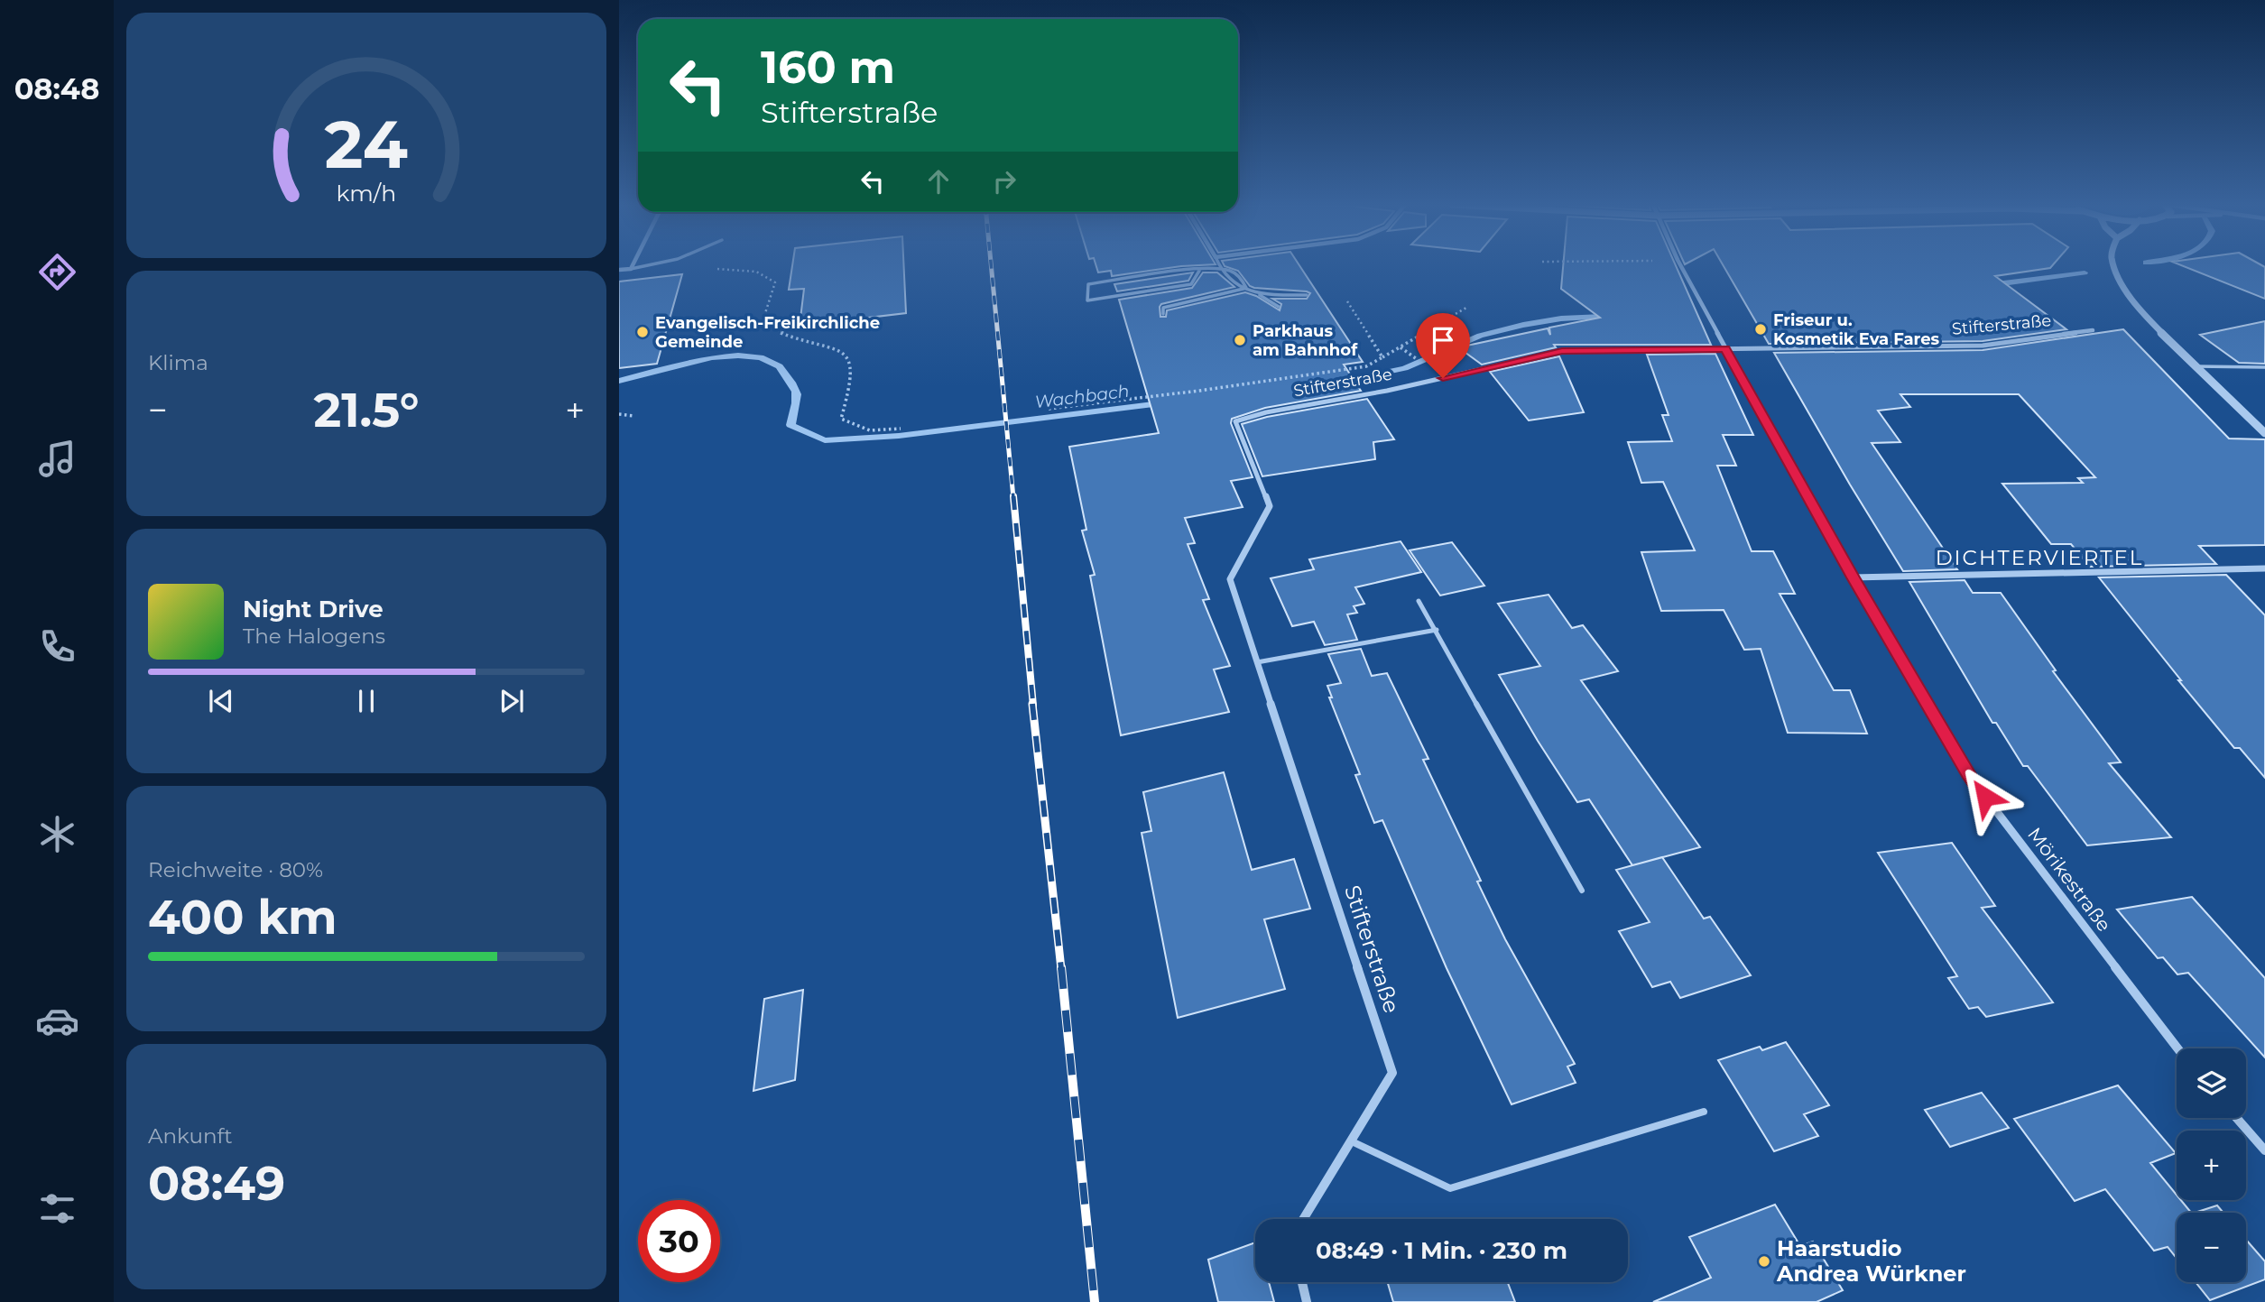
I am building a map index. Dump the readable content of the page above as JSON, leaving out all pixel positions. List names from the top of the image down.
{
  "streets": {
    "street": ["Stifterstraße", "Mörikestraße"]
  },
  "crossings": [
    ["Stifterstraße", "Mörikestraße"]
  ],
  "districts": ["DICHTERVIERTEL"],
  "water": ["Wachbach"],
  "places": [
    "Friseur u. Kosmetik Eva Fares",
    "Evangelisch-Freikirchliche Gemeinde",
    "Parkhaus am Bahnhof",
    "Haarstudio Andrea Würkner"
  ],
  "page": {
    "tabs": "08:48",
    "turn": ["160 m", "Stifterstraße"],
    "tile": [
      "Klima",
      ["Reichweite · 80%", "400 km"],
      ["Ankunft", "08:49"]
    ],
    "heat": ["−", "21.5°", "+"],
    "song": ["Night Drive", "The Halogens"],
    "map_buttons": ["+", "−"],
    "limit": "30",
    "trip": "08:49 · 1 Min. · 230 m",
    "gauge": ["24", "km/h"]
  }
}
